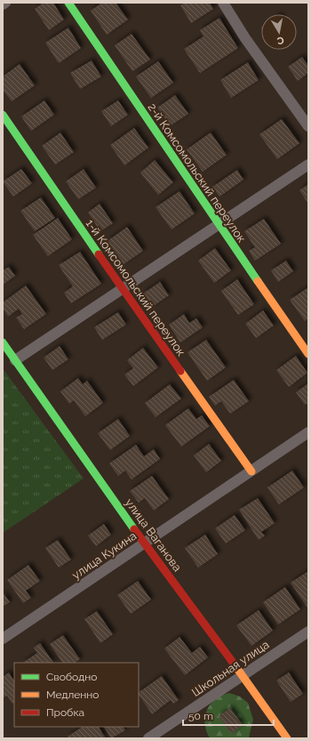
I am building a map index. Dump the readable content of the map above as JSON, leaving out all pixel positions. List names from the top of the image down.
{
  "streets": {
    "street": [
      "2-й Комсомольский переулок",
      "1-й Комсомольский переулок",
      "улица Ваганова",
      "улица Кукина",
      "Школьная улица"
    ]
  },
  "crossings": [
    ["1-й Комсомольский переулок", "улица Кукина"],
    ["улица Ваганова", "улица Кукина"],
    ["улица Ваганова", "Школьная улица"]
  ],
  "legend": ["Свободно", "Медленно", "Пробка"],
  "scale_bar": "50 m",
  "north": "bottom"
}
